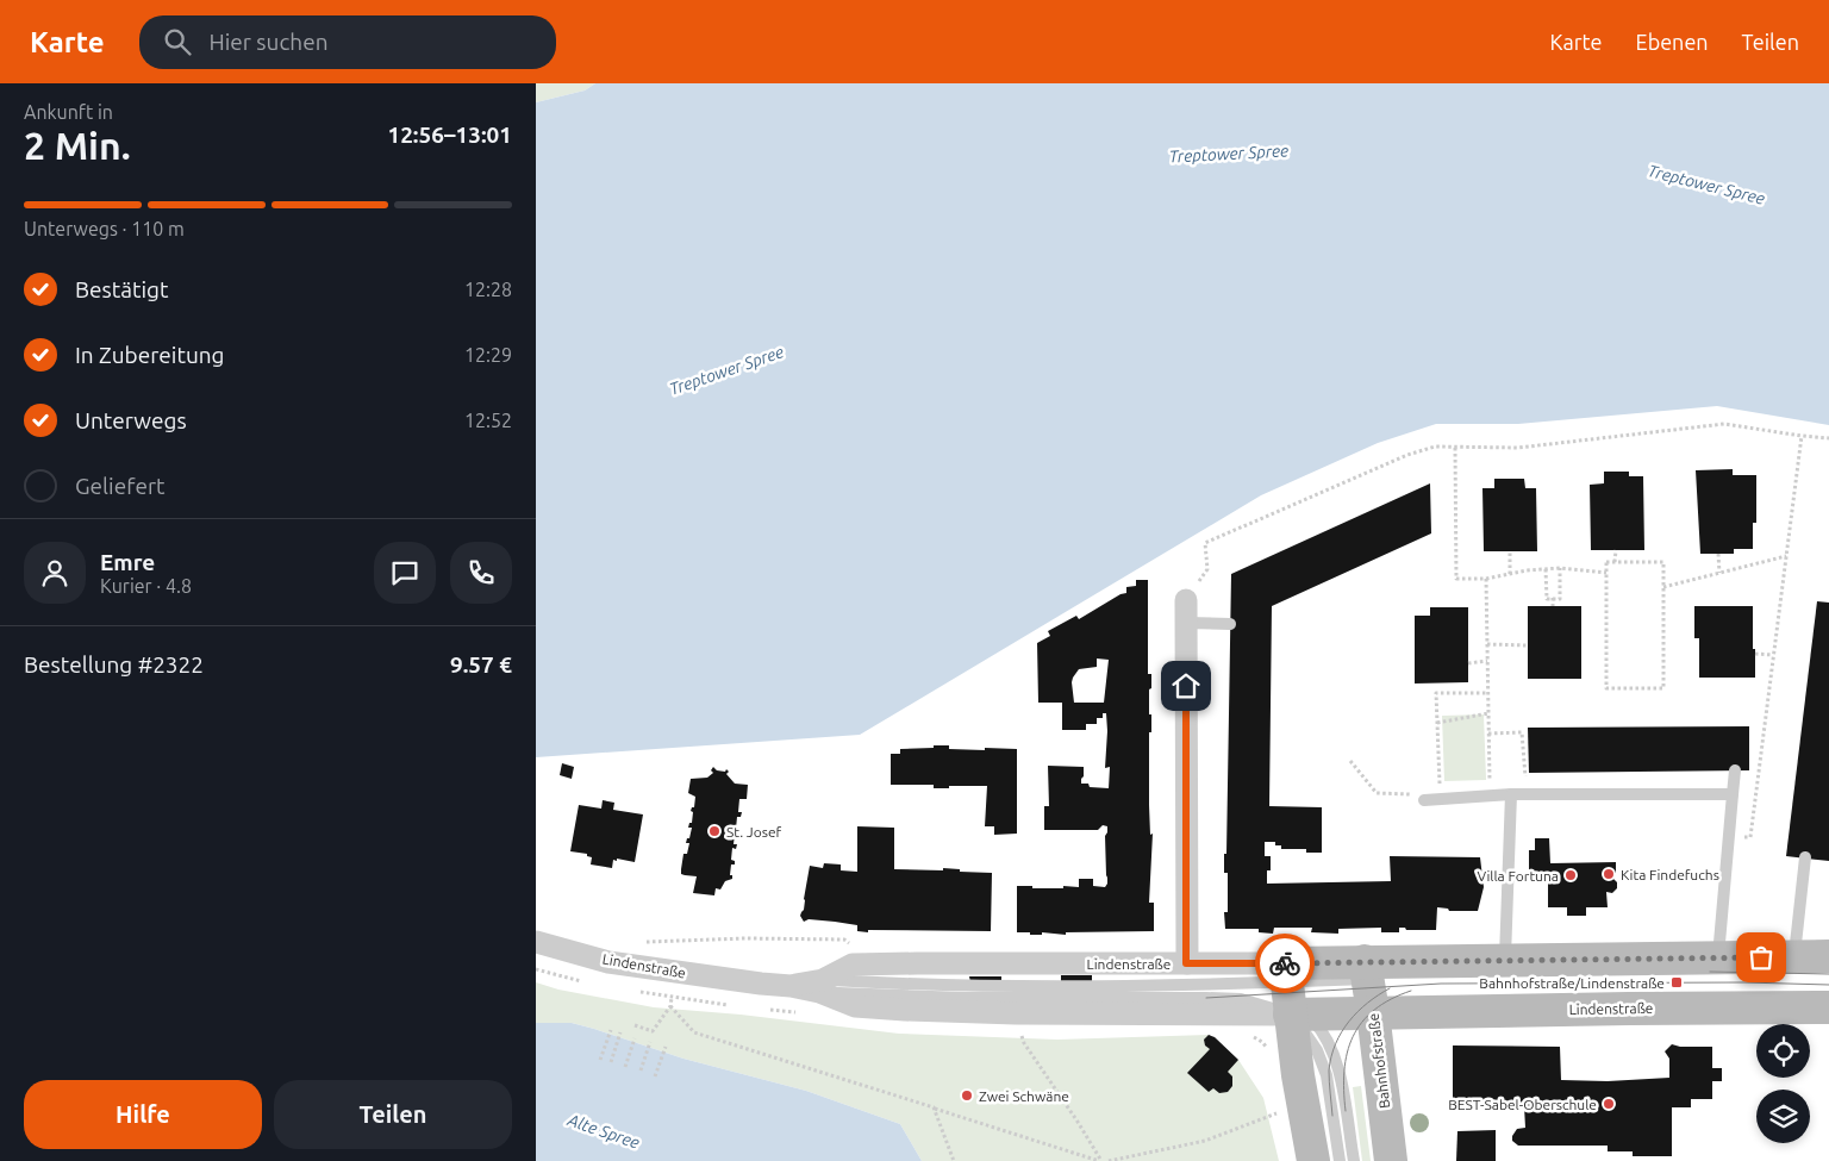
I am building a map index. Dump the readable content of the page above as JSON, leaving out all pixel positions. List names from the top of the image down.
{
  "streets": {
    "main road": ["Lindenstraße", "Bahnhofstraße"]
  },
  "crossings": [
    ["Lindenstraße", "Bahnhofstraße"]
  ],
  "water": ["Treptower Spree", "Alte Spree"],
  "places": {
    "other": [
      "St. Josef",
      "Kita Findefuchs",
      "Villa Fortuna",
      "Zwei Schwäne",
      "BEST-Sabel-Oberschule"
    ],
    "transit": ["Bahnhofstraße/Lindenstraße"]
  },
  "page": {
    "header": "Karte",
    "search": "Hier suchen",
    "nav": ["Karte", "Ebenen", "Teilen"],
    "heading": ["2 Min.", "Ankunft in", "12:56–13:01"],
    "panel": [
      "Emre",
      "Kurier · 4.8",
      "Bestellung #2322",
      "9.57 €"
    ],
    "bar": "Unterwegs · 110 m",
    "list": [
      ["Bestätigt", "12:28"],
      ["In Zubereitung", "12:29"],
      ["Unterwegs", "12:52"],
      "Geliefert"
    ],
    "buttons": ["Hilfe", "Teilen"]
  }
}
